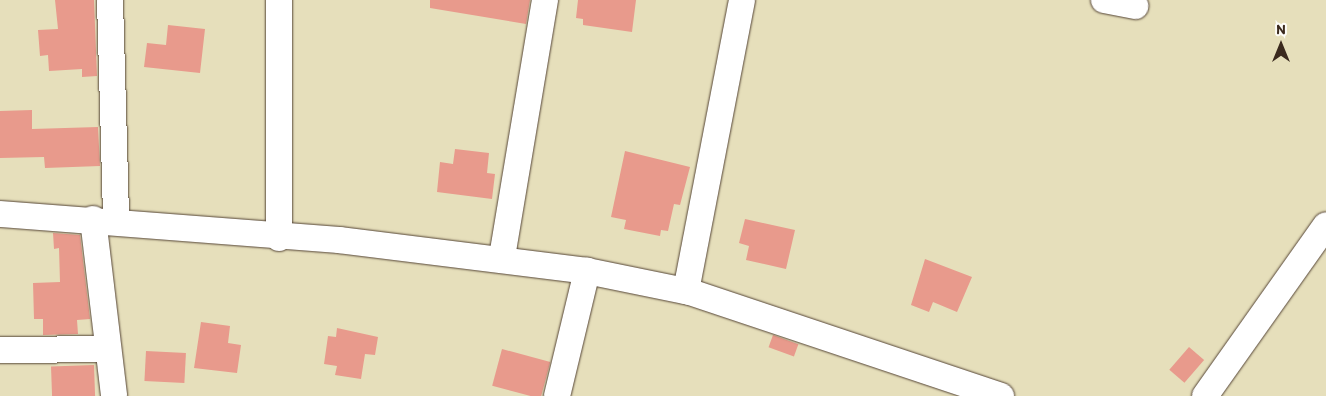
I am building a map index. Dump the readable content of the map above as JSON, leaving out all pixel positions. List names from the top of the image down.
{
  "north": "top"
}
